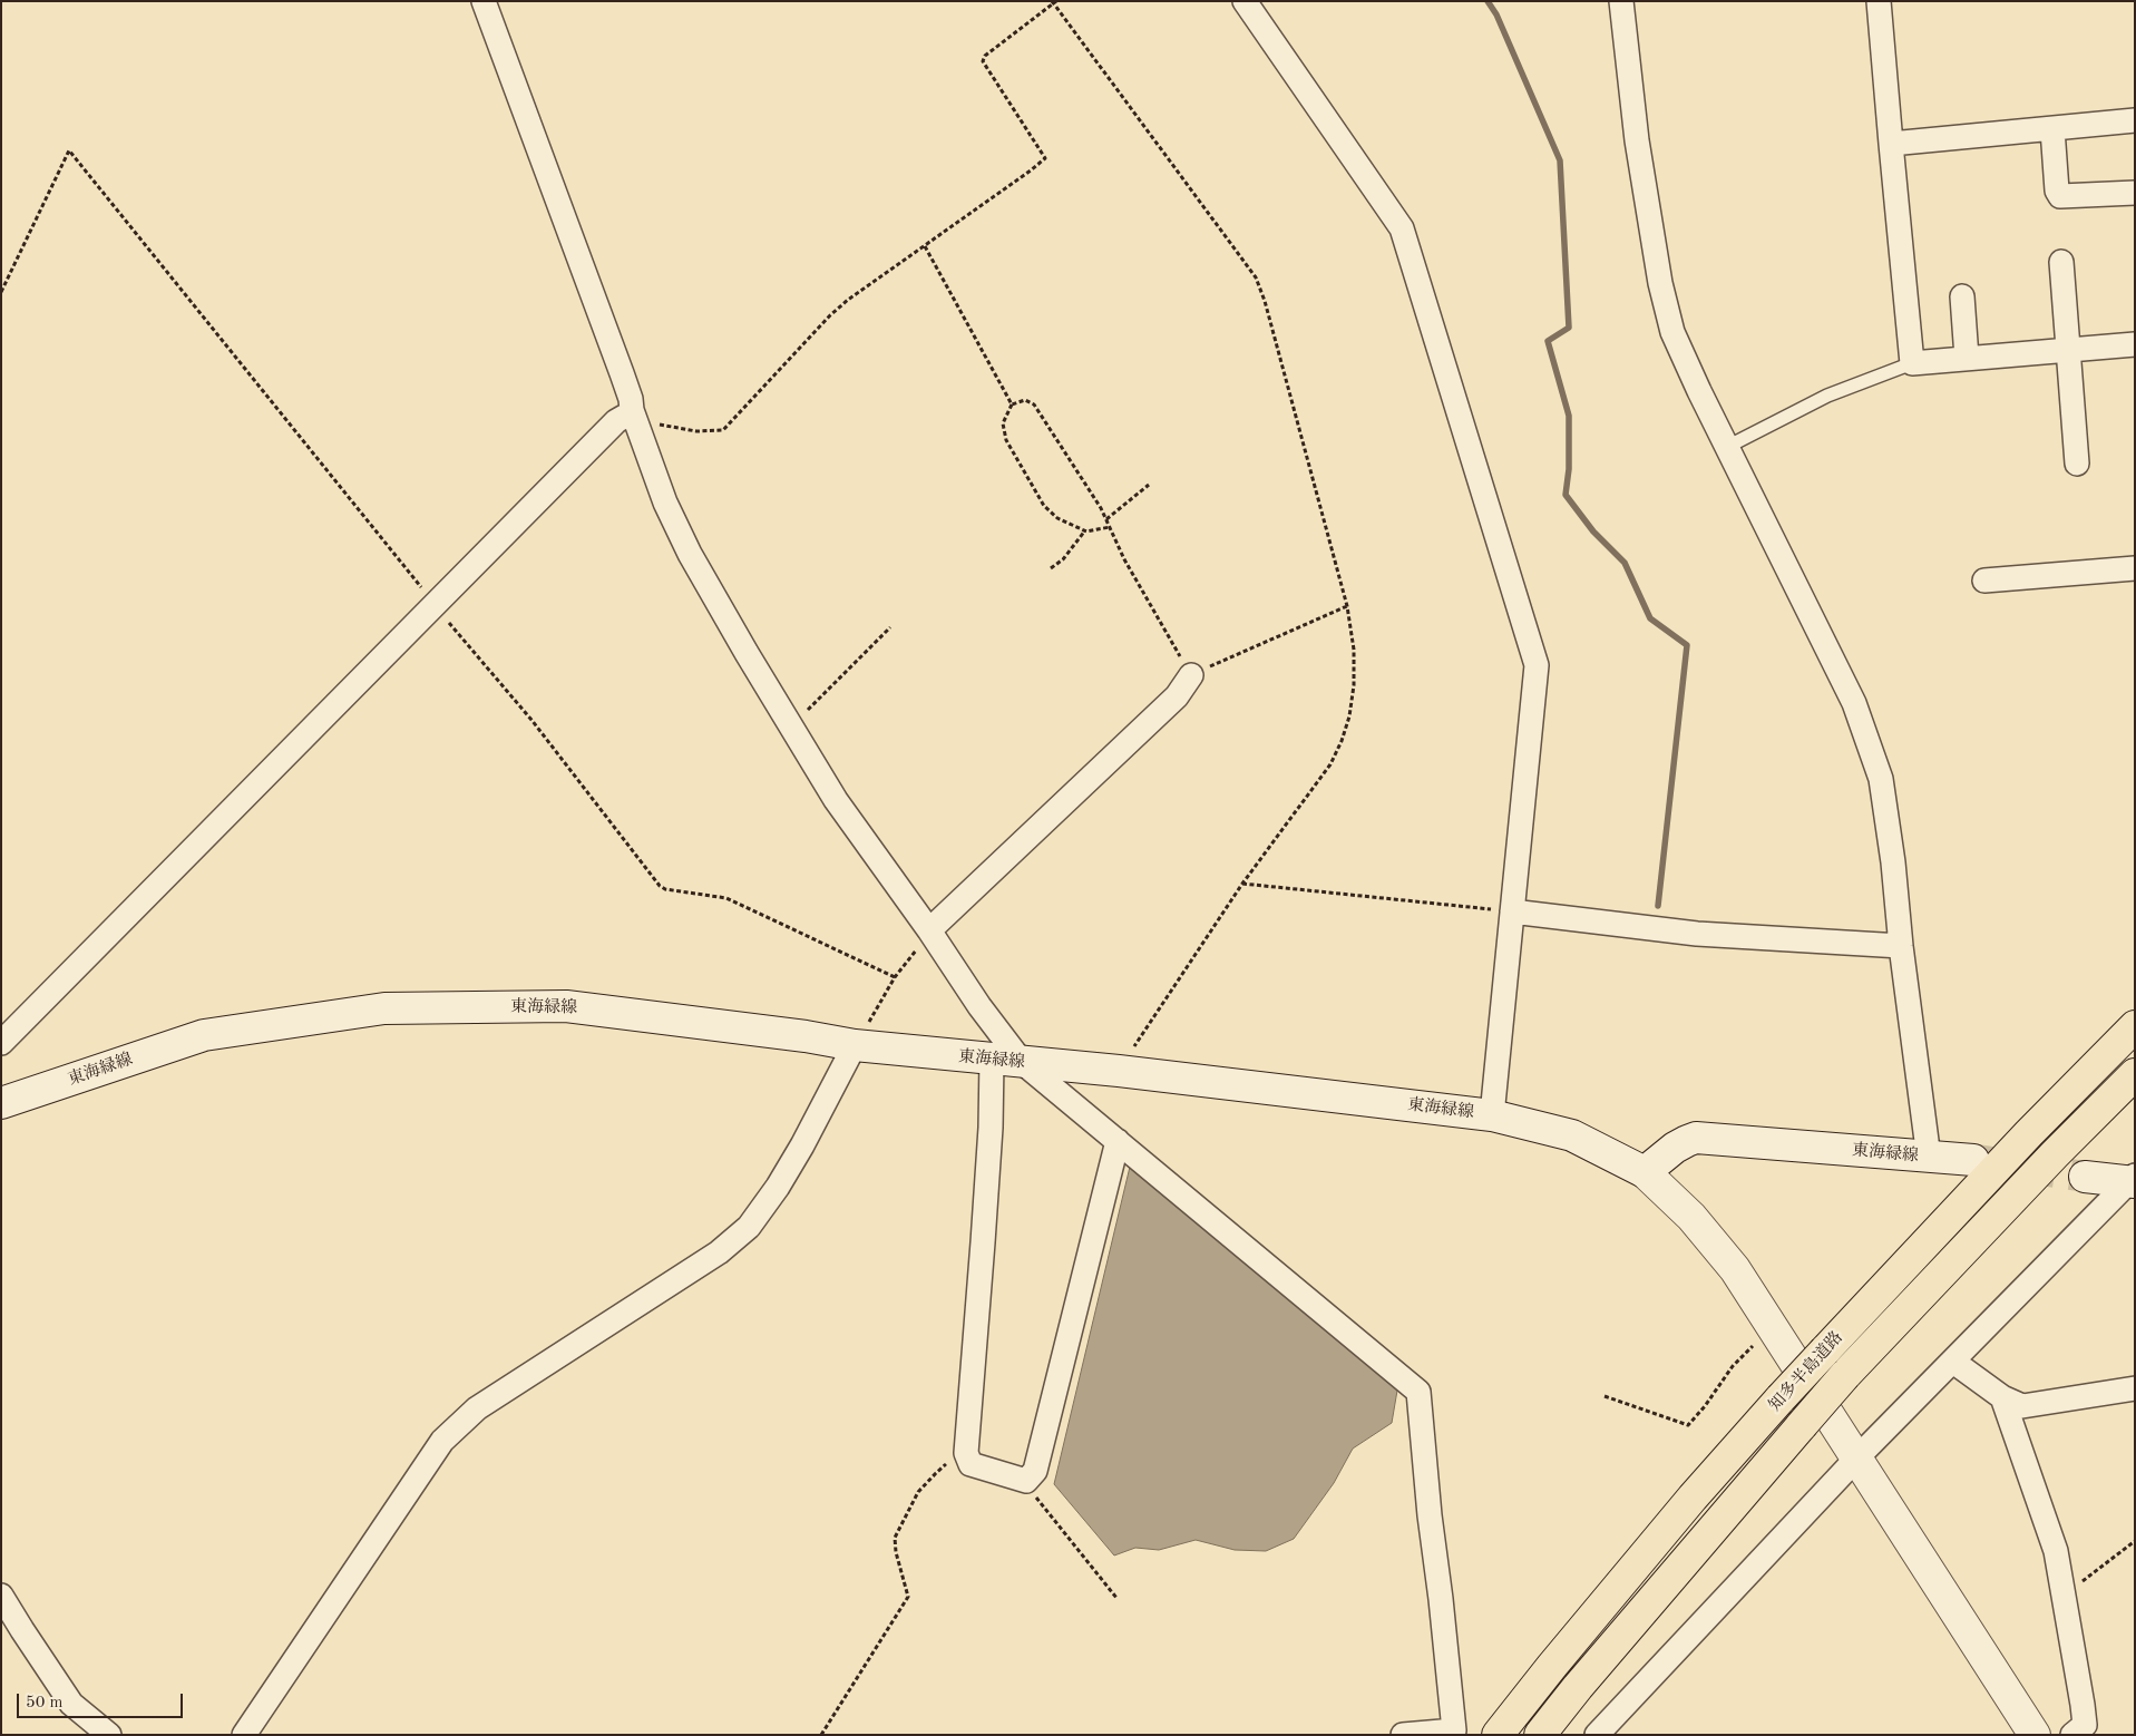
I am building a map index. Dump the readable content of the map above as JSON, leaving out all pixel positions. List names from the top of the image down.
{
  "streets": {
    "highway": ["知多半島道路"],
    "main road": ["東海緑線"]
  },
  "scale_bar": "50 m"
}
